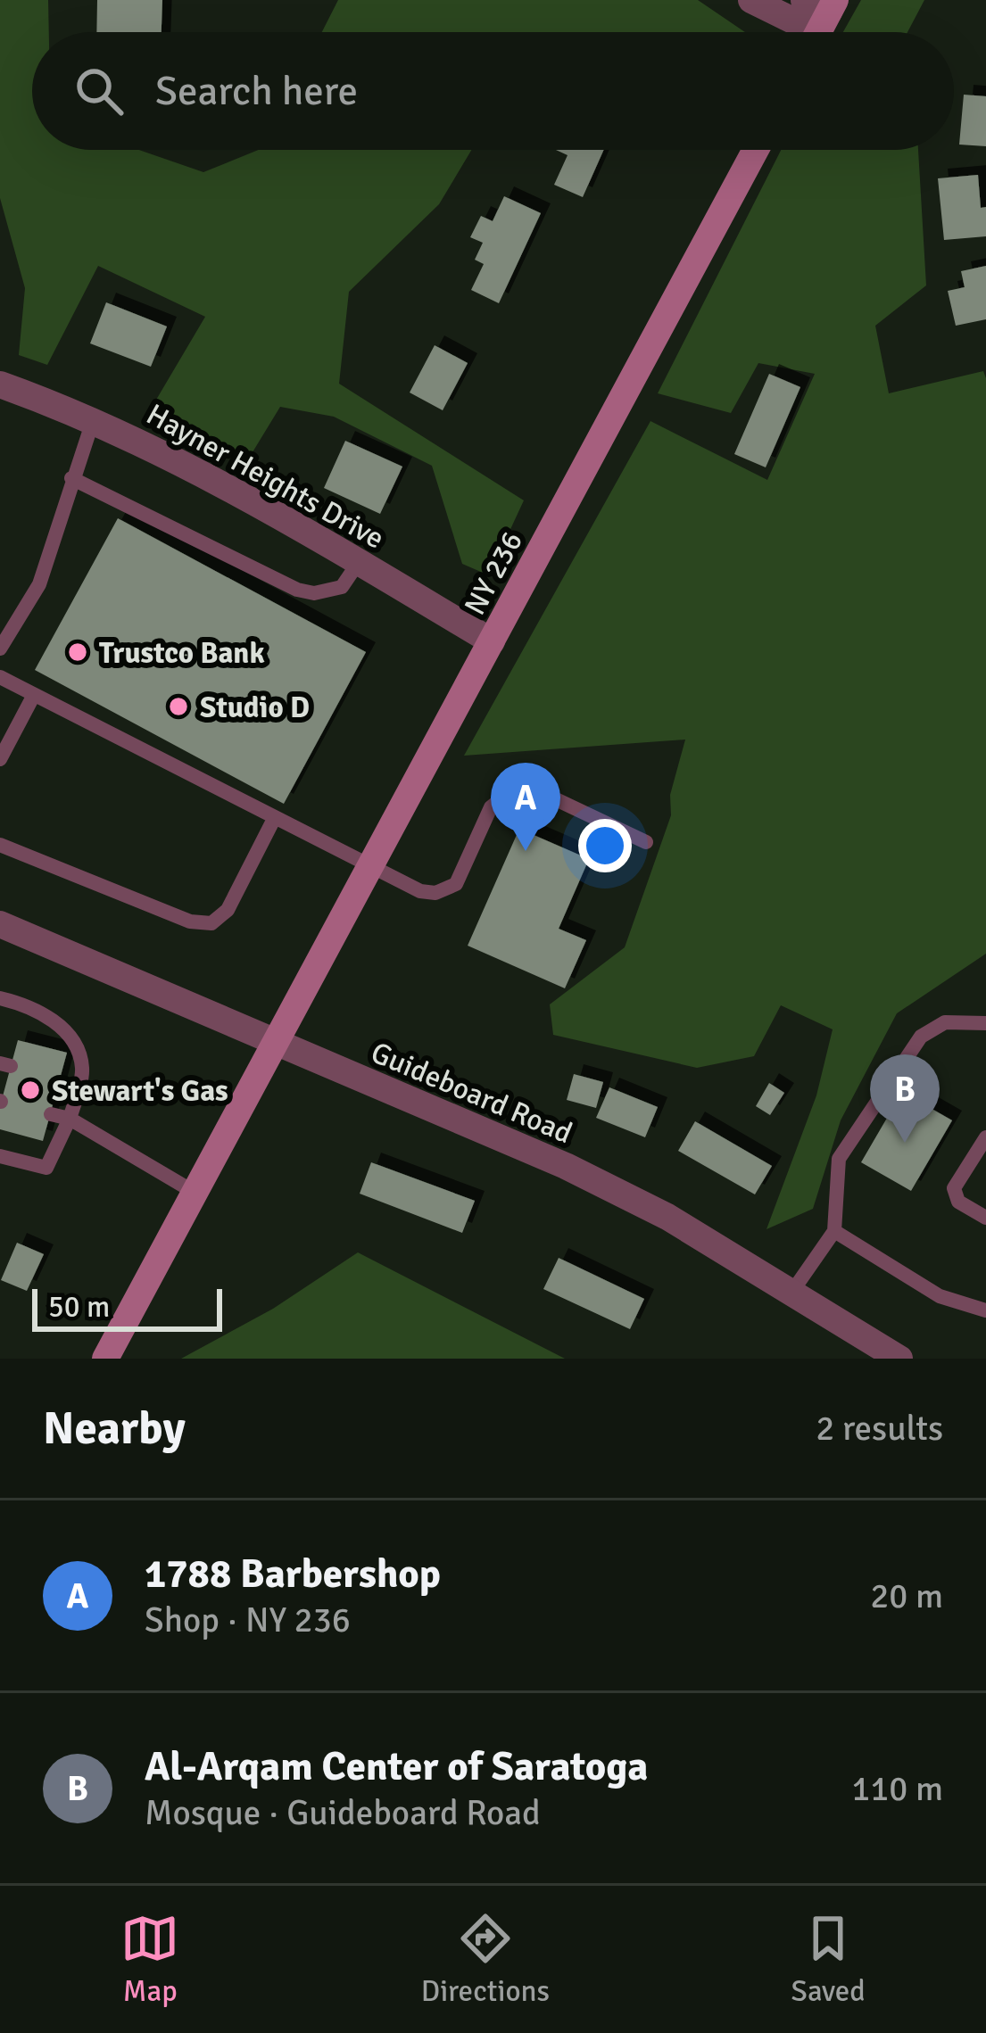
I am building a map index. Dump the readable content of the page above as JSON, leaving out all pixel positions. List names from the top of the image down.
{
  "streets": {
    "main road": ["NY 236"],
    "street": ["Hayner Heights Drive", "Guideboard Road"]
  },
  "crossings": [
    ["Hayner Heights Drive", "NY 236"],
    ["NY 236", "Guideboard Road"]
  ],
  "places": ["Trustco Bank", "Studio D", "Stewart's Gas"],
  "scale_bar": "50 m",
  "page": {
    "search": "Search here",
    "pins": ["A", "B"],
    "scale": "50 m",
    "heading": ["Nearby", "2 results"],
    "list": [
      {
        "mark": "A",
        "name": "1788 Barbershop",
        "note": "Shop · NY 236",
        "value": "20 m"
      },
      {
        "mark": "B",
        "name": "Al-Arqam Center of Saratoga",
        "note": "Mosque · Guideboard Road",
        "value": "110 m"
      }
    ],
    "nav": ["Map", "Directions", "Saved"]
  }
}
